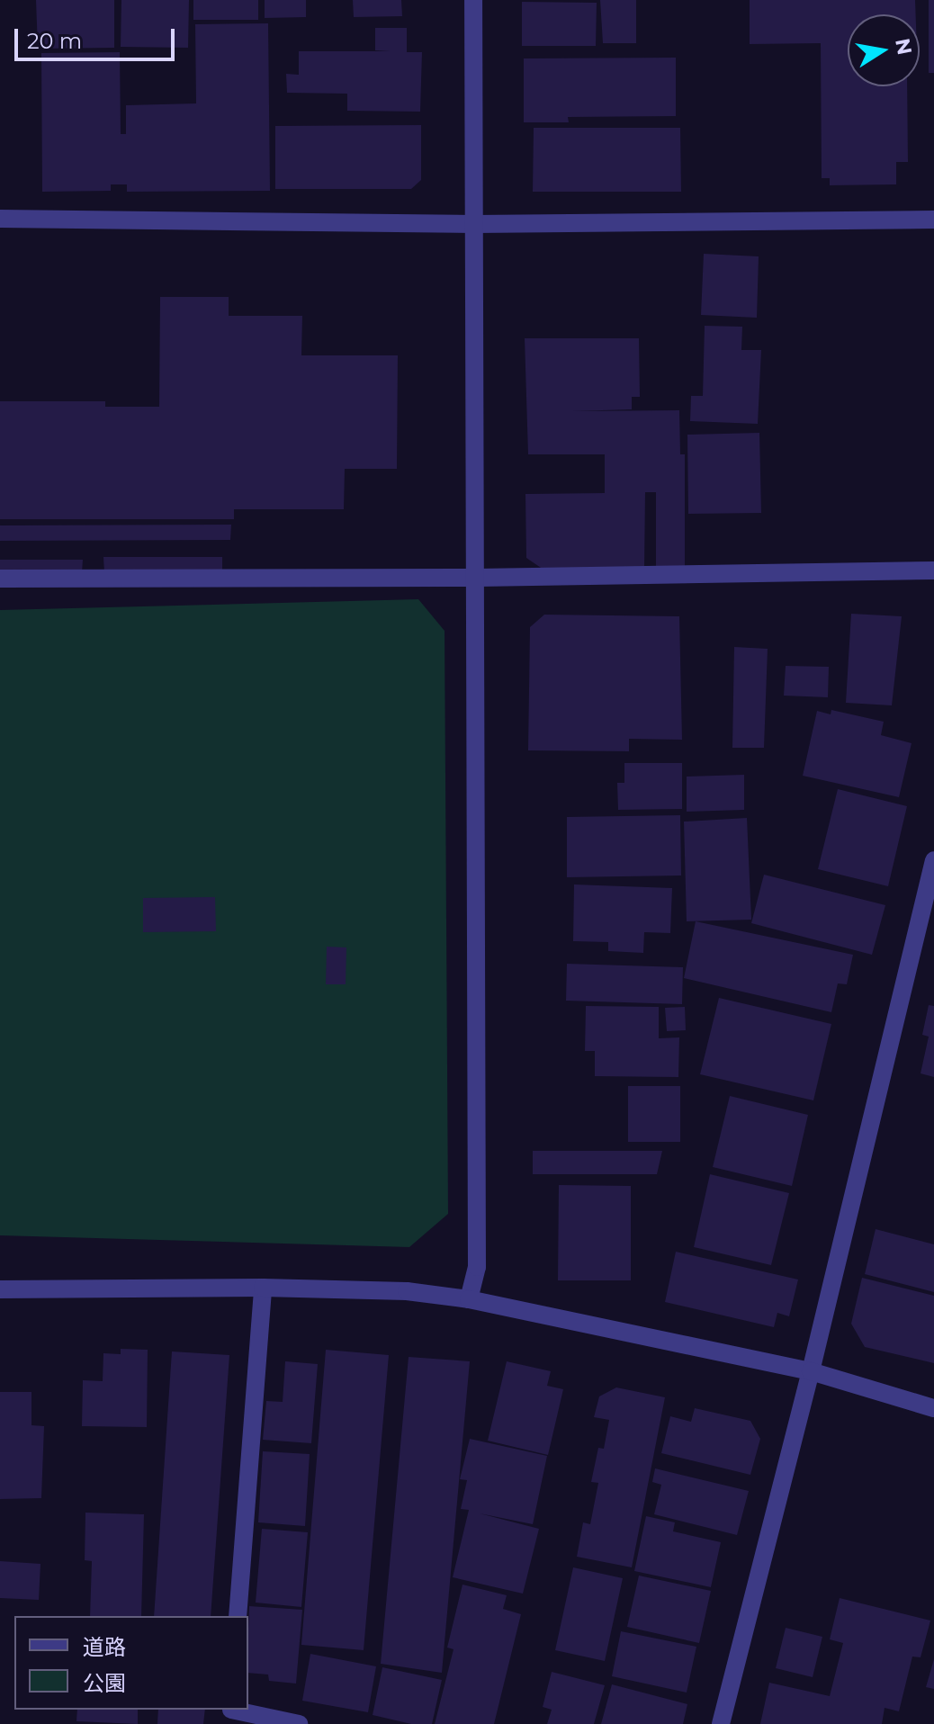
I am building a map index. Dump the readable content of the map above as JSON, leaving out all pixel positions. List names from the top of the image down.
{
  "legend": ["道路", "公園"],
  "scale_bar": "20 m",
  "north": "right"
}
